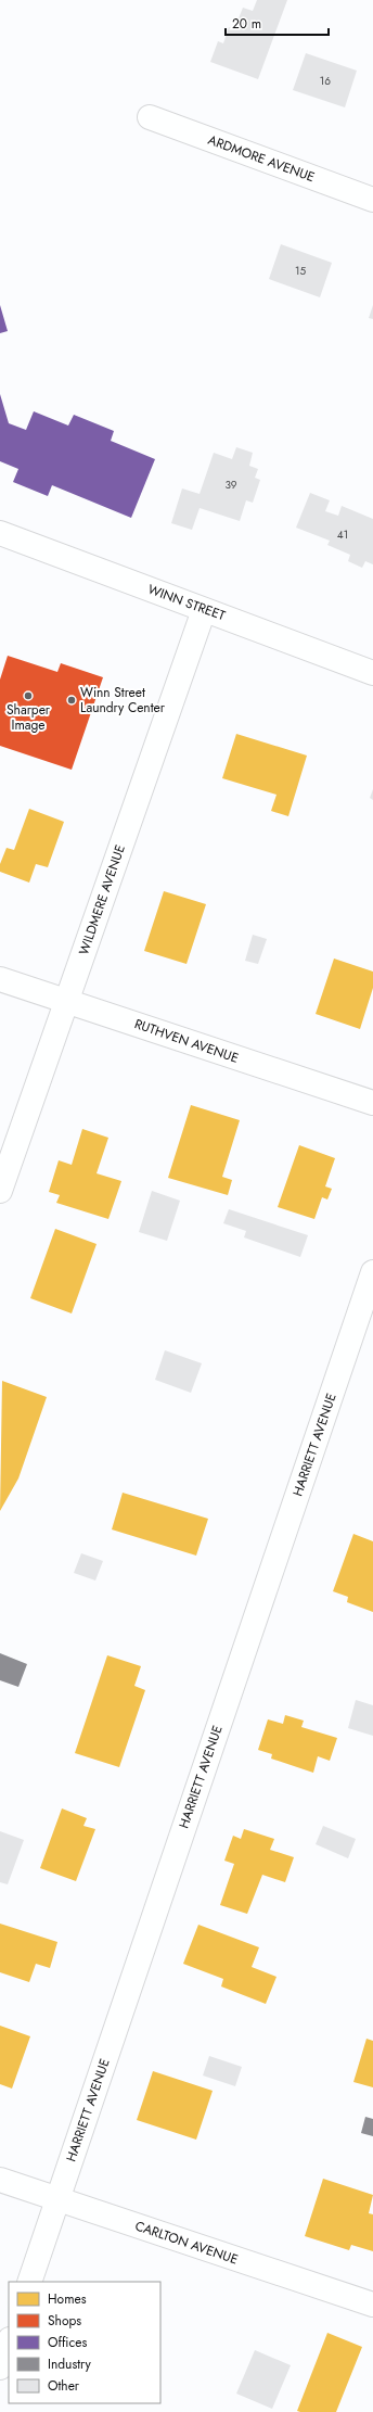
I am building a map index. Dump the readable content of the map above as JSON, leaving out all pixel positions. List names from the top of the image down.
{
  "streets": {
    "street": [
      "ARDMORE AVENUE",
      "WINN STREET",
      "WILDMERE AVENUE",
      "RUTHVEN AVENUE",
      "HARRIETT AVENUE",
      "CARLTON AVENUE"
    ]
  },
  "crossings": [
    ["WINN STREET", "WILDMERE AVENUE"],
    ["WILDMERE AVENUE", "RUTHVEN AVENUE"],
    ["HARRIETT AVENUE", "CARLTON AVENUE"]
  ],
  "places": ["Sharper Image", "Winn Street Laundry Center"],
  "house_numbers": [
    "16",
    "15",
    "39",
    "41"
  ],
  "legend": [
    "Homes",
    "Shops",
    "Offices",
    "Industry",
    "Other"
  ],
  "scale_bar": "20 m"
}
